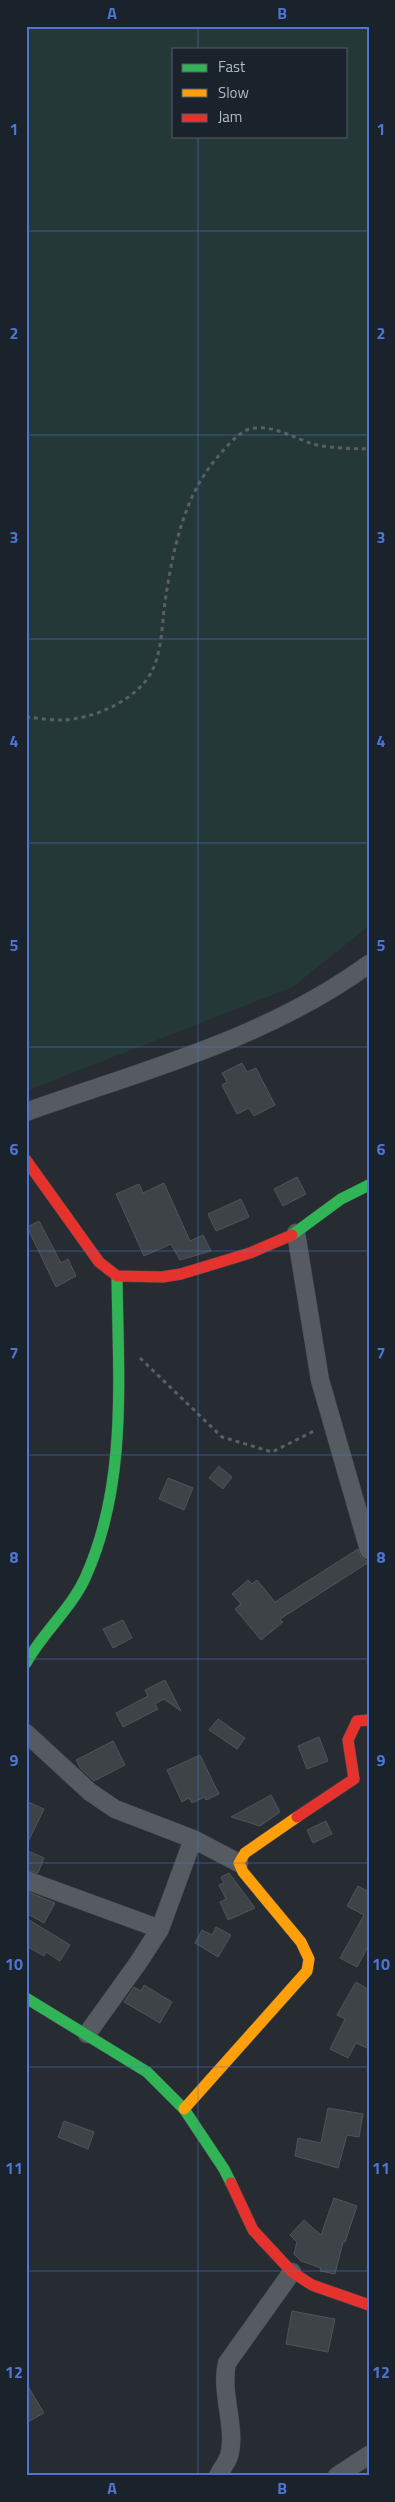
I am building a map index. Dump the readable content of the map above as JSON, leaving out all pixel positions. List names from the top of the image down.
{
  "legend": ["Fast", "Slow", "Jam"],
  "grid": {
    "columns": ["A", "B"],
    "rows": [
      "1",
      "2",
      "3",
      "4",
      "5",
      "6",
      "7",
      "8",
      "9",
      "10",
      "11",
      "12"
    ]
  }
}
